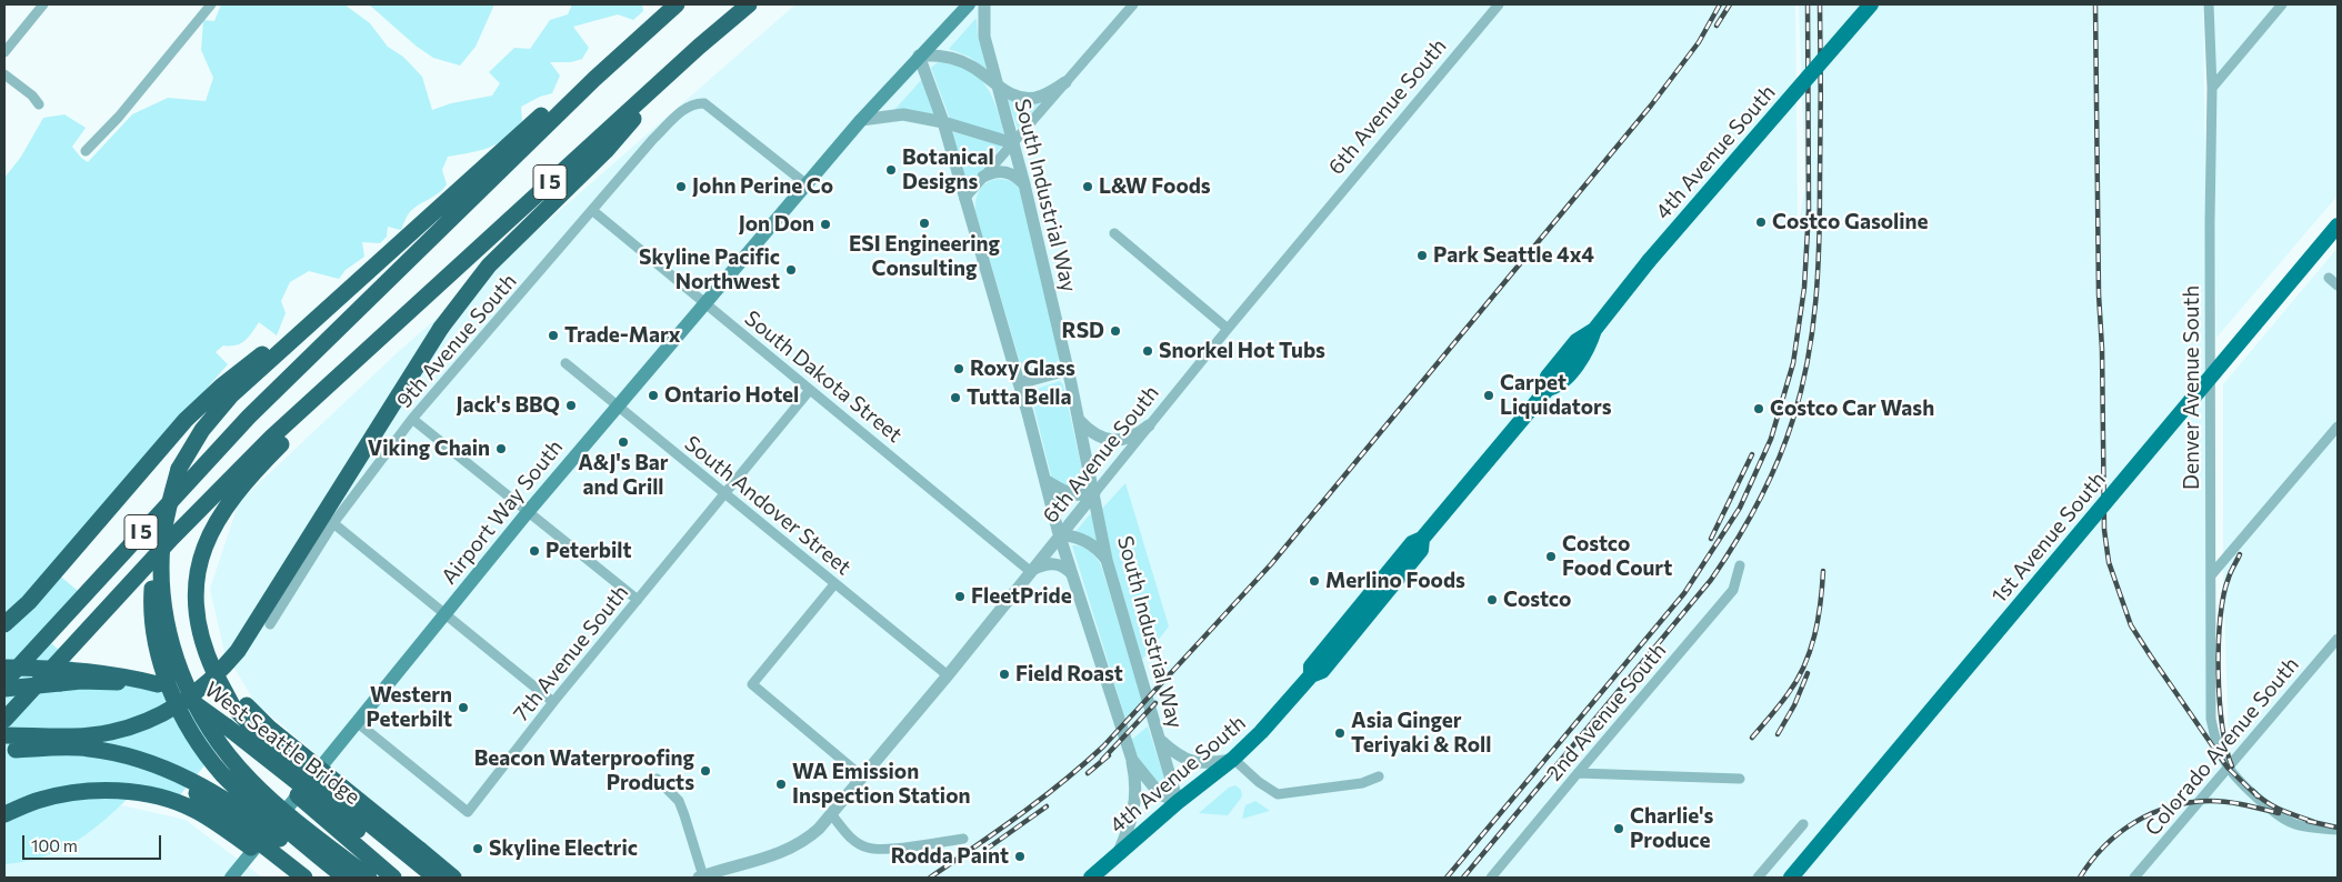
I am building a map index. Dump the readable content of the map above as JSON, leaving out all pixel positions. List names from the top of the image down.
{
  "streets": {
    "highway": ["I 5", "West Seattle Bridge"],
    "main road": ["4th Avenue South", "Airport Way South", "1st Avenue South"],
    "street": [
      "6th Avenue South",
      "South Industrial Way",
      "9th Avenue South",
      "South Dakota Street",
      "Denver Avenue South",
      "South Andover Street",
      "7th Avenue South",
      "2nd Avenue South",
      "Colorado Avenue South"
    ]
  },
  "crossings": [
    ["6th Avenue South", "South Industrial Way"],
    ["6th Avenue South", "South Dakota Street"],
    ["6th Avenue South", "South Andover Street"],
    ["4th Avenue South", "South Industrial Way"],
    ["South Industrial Way", "Airport Way South"],
    ["9th Avenue South", "South Dakota Street"],
    ["9th Avenue South", "Airport Way South"],
    ["South Dakota Street", "Airport Way South"],
    ["South Dakota Street", "7th Avenue South"],
    ["Denver Avenue South", "Colorado Avenue South"],
    ["South Andover Street", "Airport Way South"],
    ["South Andover Street", "7th Avenue South"],
    ["Airport Way South", "7th Avenue South"]
  ],
  "places": [
    "Botanical Designs",
    "John Perine Co",
    "L&W Foods",
    "Costco Gasoline",
    "ESI Engineering Consulting",
    "Jon Don",
    "Park Seattle 4x4",
    "Skyline Pacific Northwest",
    "RSD",
    "Trade-Marx",
    "Snorkel Hot Tubs",
    "Roxy Glass",
    "Ontario Hotel",
    "Carpet Liquidators",
    "Tutta Bella",
    "Jack's BBQ",
    "Costco Car Wash",
    "A&J's Bar and Grill",
    "Viking Chain",
    "Peterbilt",
    "Costco Food Court",
    "Merlino Foods",
    "FleetPride",
    "Costco",
    "Field Roast",
    "Western Peterbilt",
    "Asia Ginger Teriyaki & Roll",
    "Beacon Waterproofing Products",
    "WA Emission Inspection Station",
    "Charlie's Produce",
    "Skyline Electric",
    "Rodda Paint"
  ],
  "scale_bar": "100 m"
}
